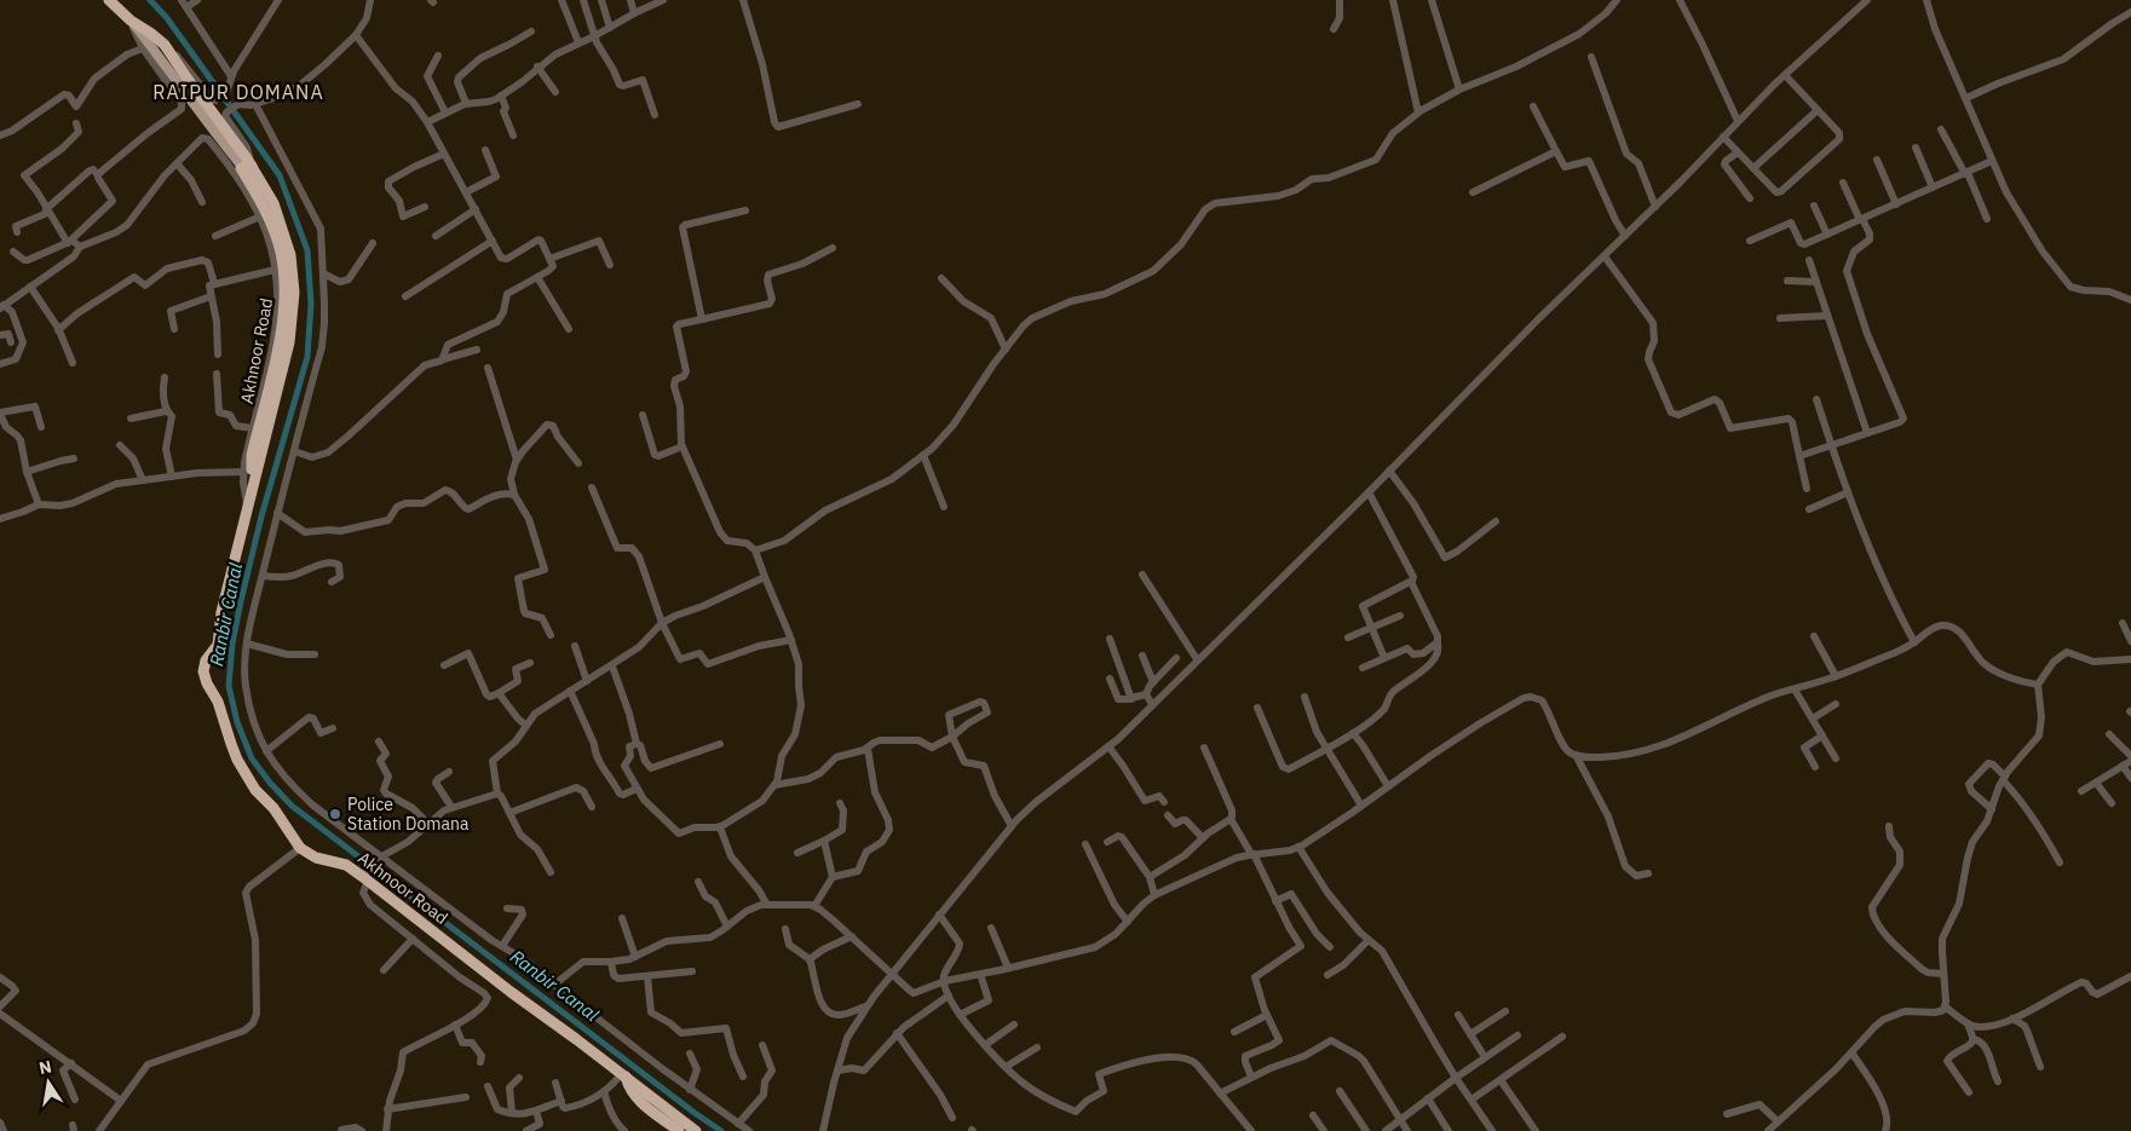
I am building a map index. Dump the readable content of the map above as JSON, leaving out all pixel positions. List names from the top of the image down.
{
  "streets": {
    "highway": ["Akhnoor Road"]
  },
  "districts": ["RAIPUR DOMANA"],
  "water": ["Ranbir Canal"],
  "places": ["Police Station Domana"],
  "north": "top"
}
